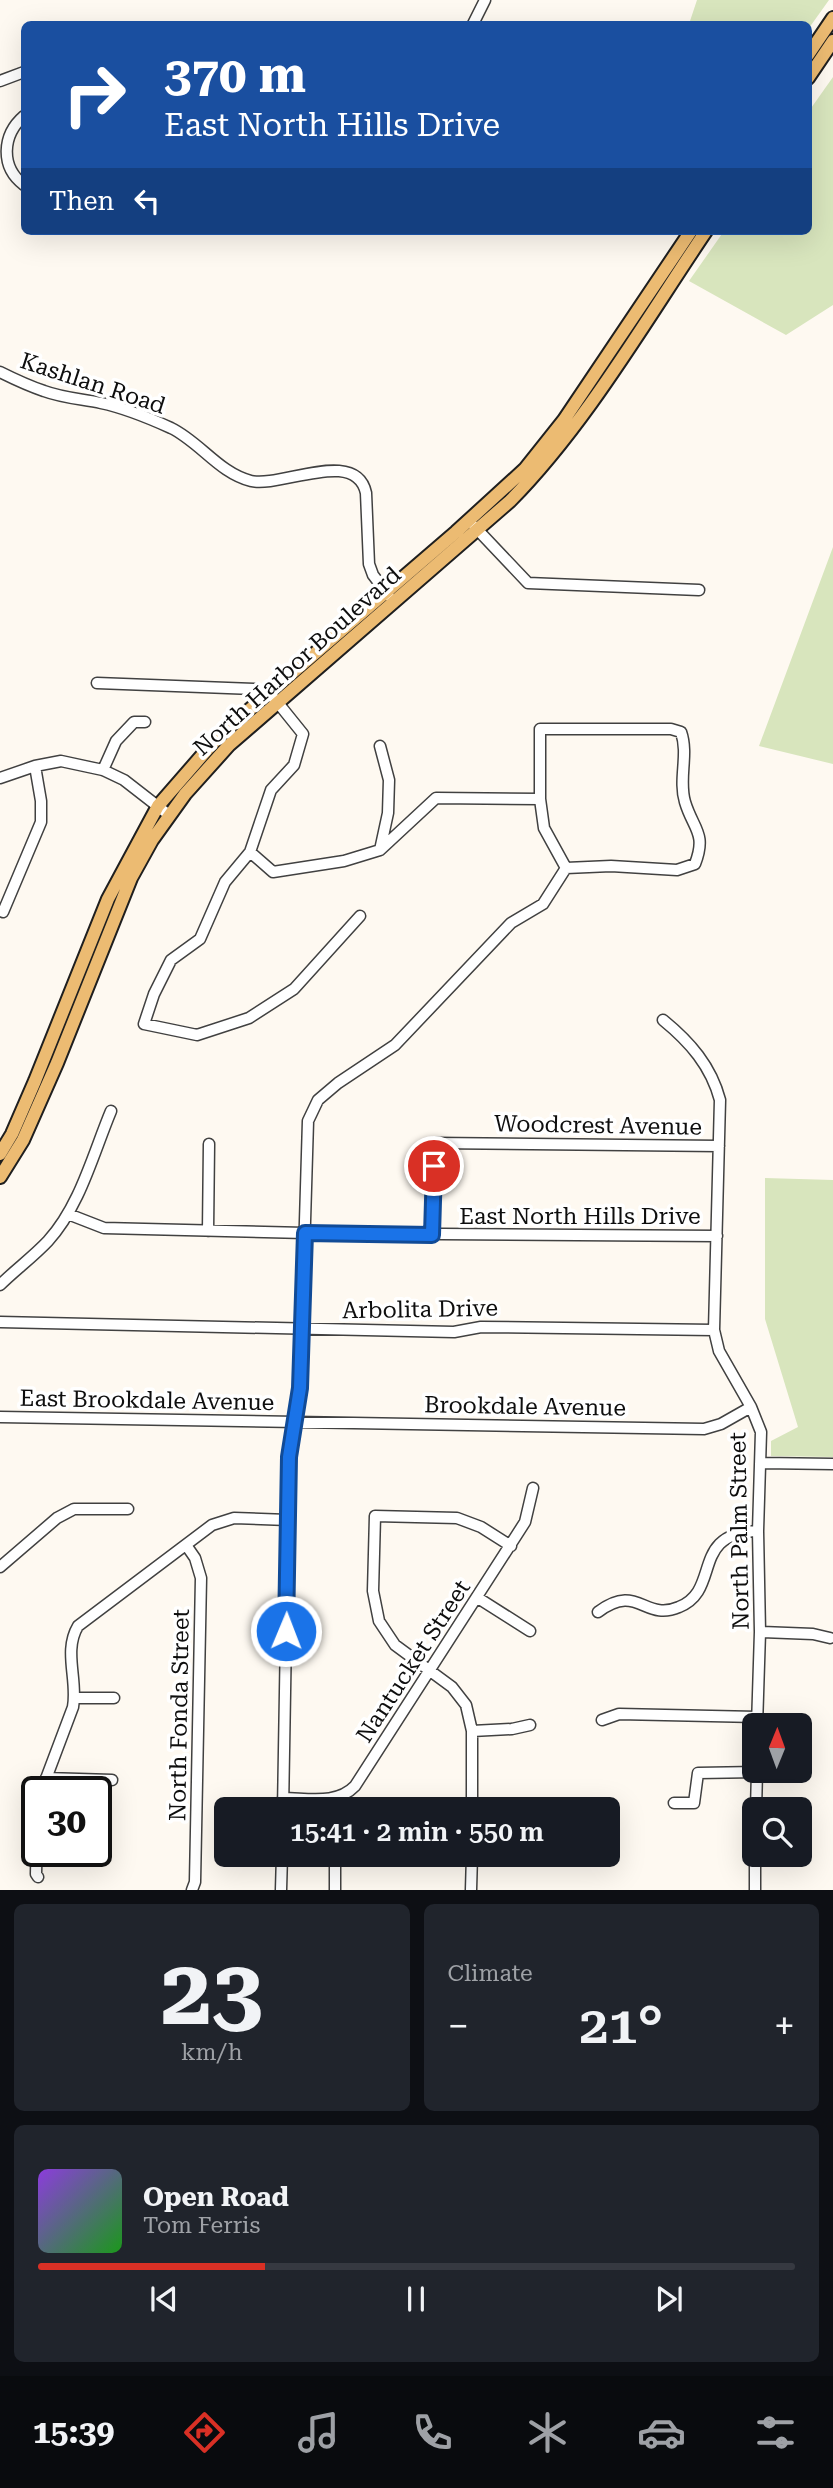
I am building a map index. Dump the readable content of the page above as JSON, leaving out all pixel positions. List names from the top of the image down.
{
  "streets": {
    "main road": ["North Harbor Boulevard"],
    "street": [
      "Kashlan Road",
      "Woodcrest Avenue",
      "East North Hills Drive",
      "Arbolita Drive",
      "East Brookdale Avenue",
      "Brookdale Avenue",
      "North Palm Street",
      "Nantucket Street",
      "North Fonda Street"
    ]
  },
  "crossings": [
    ["Kashlan Road", "North Harbor Boulevard"],
    ["Woodcrest Avenue", "East North Hills Drive"],
    ["Woodcrest Avenue", "North Palm Street"],
    ["East North Hills Drive", "North Palm Street"],
    ["Arbolita Drive", "North Palm Street"],
    ["East Brookdale Avenue", "Brookdale Avenue"],
    ["Brookdale Avenue", "North Palm Street"]
  ],
  "north": "top",
  "page": {
    "turn": ["370 m", "East North Hills Drive"],
    "then": "Then",
    "limit": "30",
    "trip": "15:41 · 2 min · 550 m",
    "tile": [
      ["23", "km/h"],
      "Climate"
    ],
    "heat": ["−", "21°", "+"],
    "song": ["Open Road", "Tom Ferris"],
    "tabs": "15:39"
  }
}
